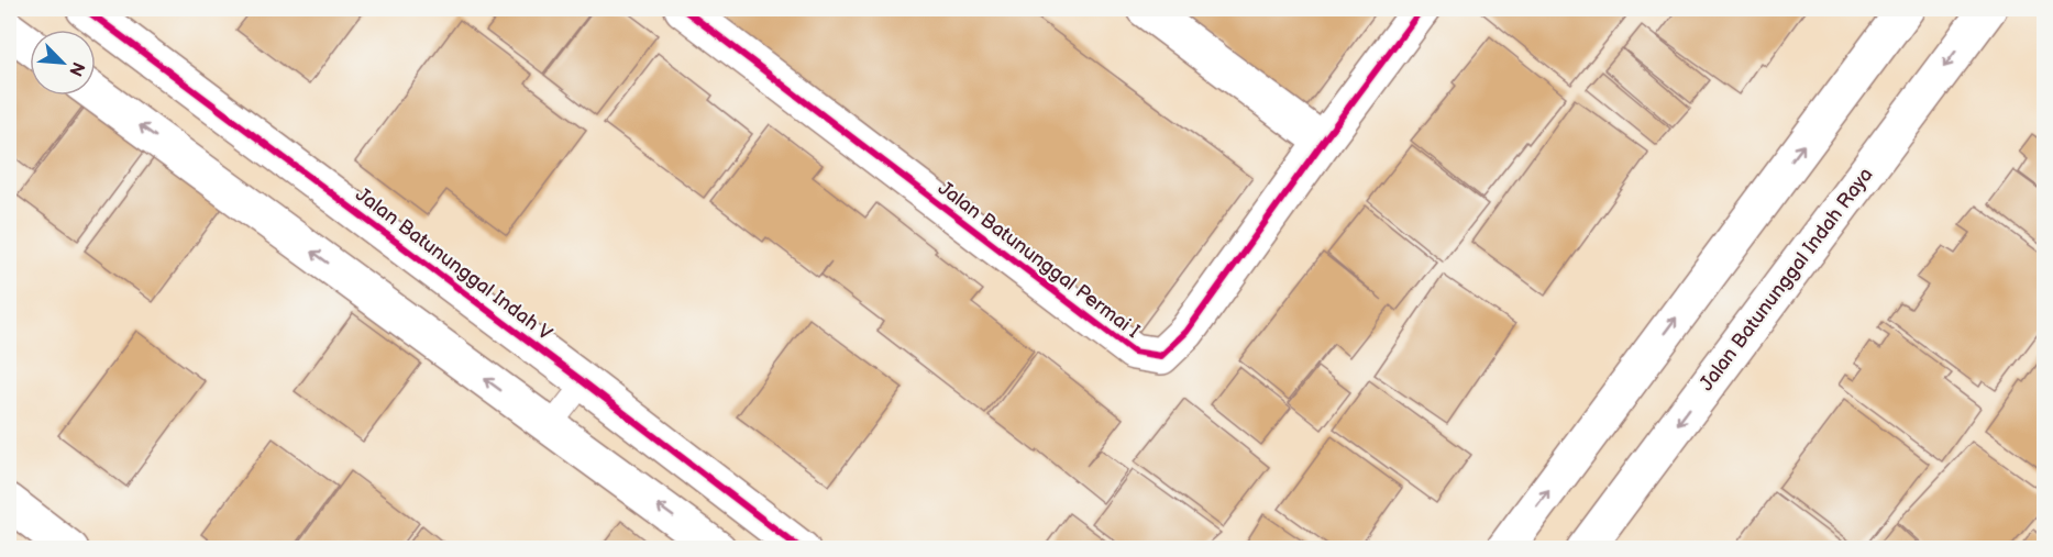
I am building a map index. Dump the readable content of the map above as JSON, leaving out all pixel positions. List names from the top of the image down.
{
  "streets": {
    "street": ["Jalan Batununggal Permai I", "Jalan Batununggal Indah V", "Jalan Batununggal Indah Raya"]
  },
  "north": "bottom right"
}
